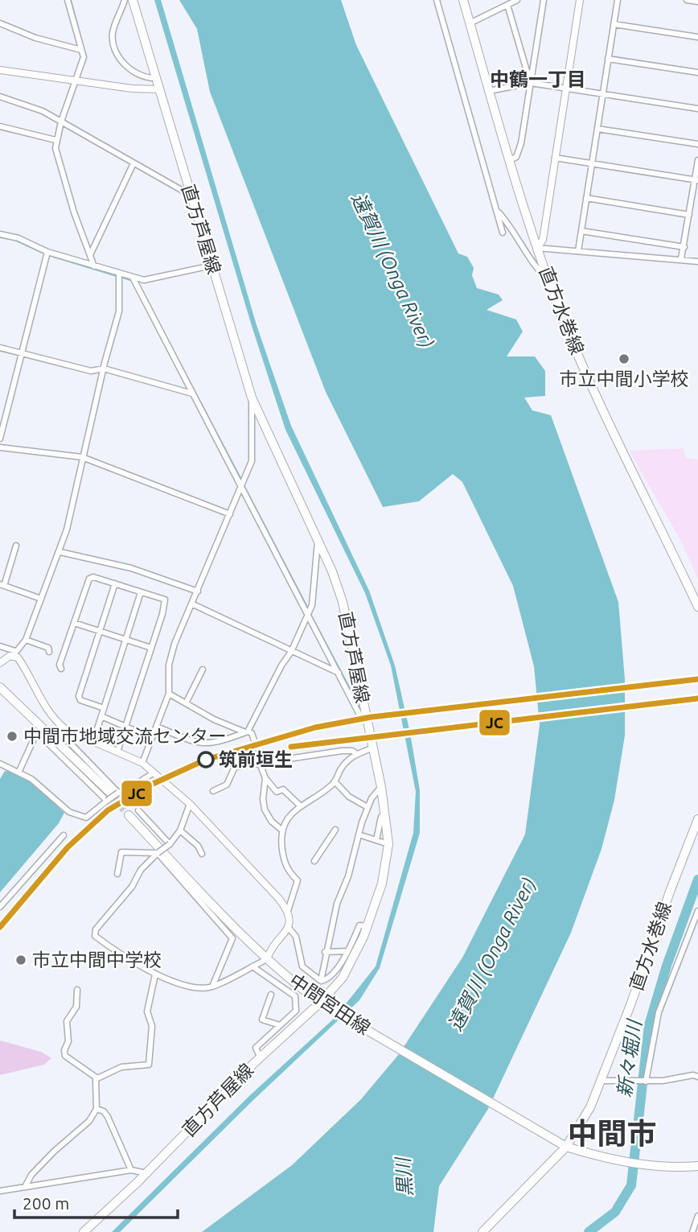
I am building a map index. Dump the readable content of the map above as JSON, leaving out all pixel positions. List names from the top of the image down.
{
  "streets": {
    "main road": ["直方芦屋線", "直方水巻線", "中間宮田線"]
  },
  "crossings": [
    ["直方芦屋線", "中間宮田線"],
    ["直方水巻線", "中間宮田線"]
  ],
  "districts": ["中鶴一丁目", "中間市"],
  "water": ["遠賀川 (Onga River)", "新々堀川", "黒川"],
  "places": [
    "市立中間小学校",
    "中間市地域交流センター",
    "筑前垣生",
    "市立中間中学校"
  ],
  "lines": ["transit line JC"],
  "scale_bar": "200 m"
}
